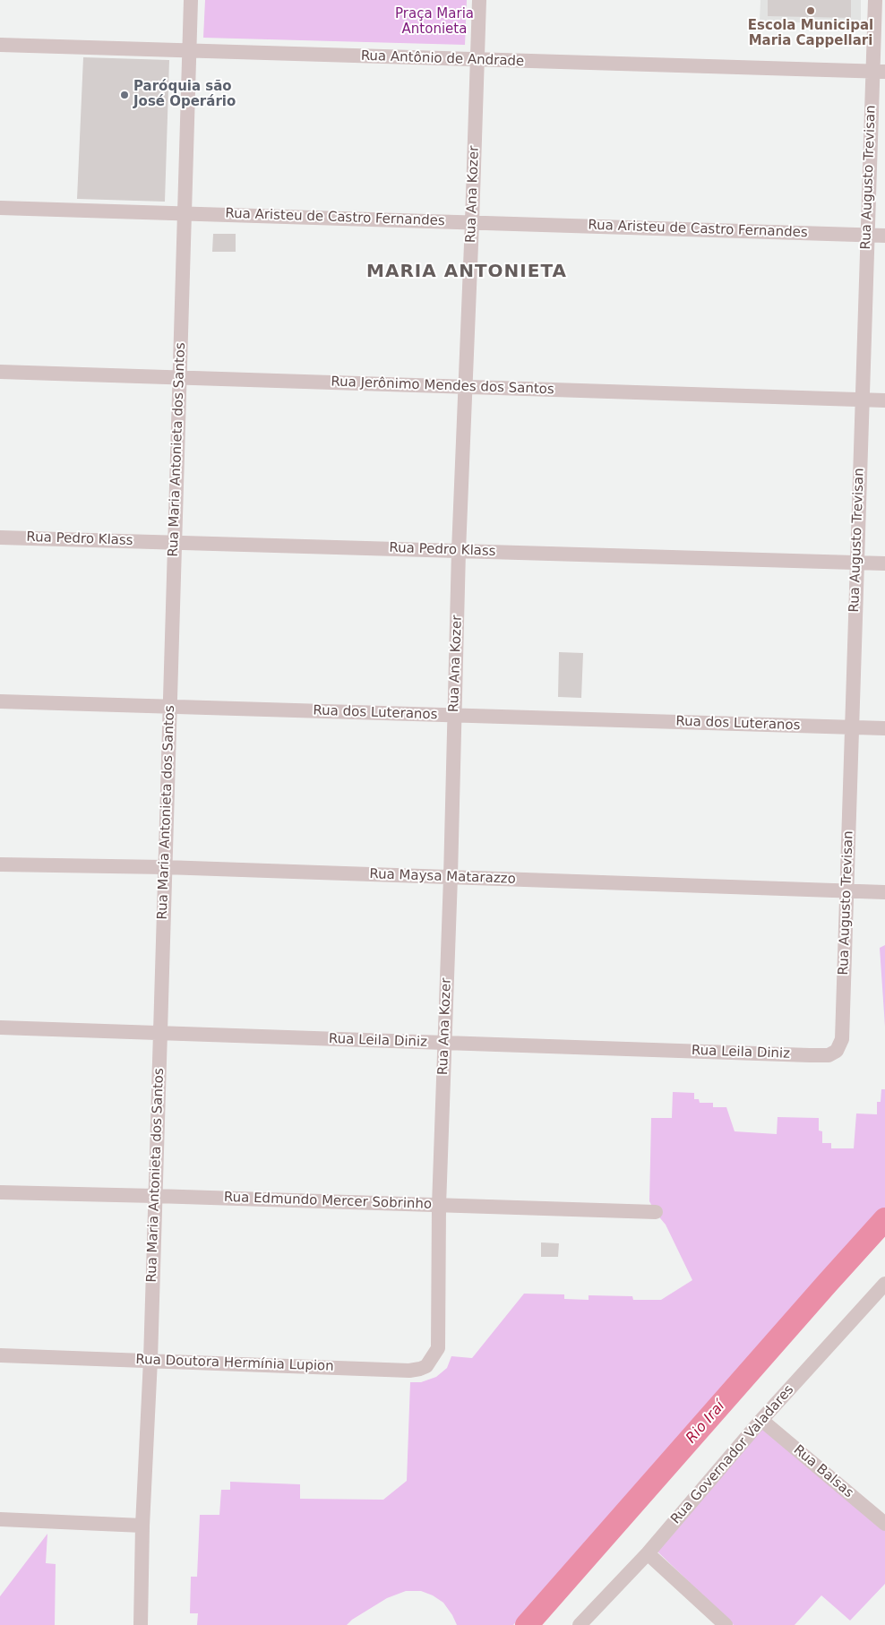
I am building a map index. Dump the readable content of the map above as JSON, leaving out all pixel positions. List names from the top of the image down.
{
  "streets": {
    "street": [
      "Rua Antônio de Andrade",
      "Rua Augusto Trevisan",
      "Rua Ana Kozer",
      "Rua Aristeu de Castro Fernandes",
      "Rua Jerônimo Mendes dos Santos",
      "Rua Maria Antonieta dos Santos",
      "Rua Pedro Klass",
      "Rua dos Luteranos",
      "Rua Maysa Matarazzo",
      "Rua Leila Diniz",
      "Rua Edmundo Mercer Sobrinho",
      "Rua Doutora Hermínia Lupion",
      "Rua Governador Valadares",
      "Rua Balsas"
    ]
  },
  "crossings": [
    ["Rua Antônio de Andrade", "Rua Augusto Trevisan"],
    ["Rua Antônio de Andrade", "Rua Ana Kozer"],
    ["Rua Antônio de Andrade", "Rua Maria Antonieta dos Santos"],
    ["Rua Augusto Trevisan", "Rua Aristeu de Castro Fernandes"],
    ["Rua Augusto Trevisan", "Rua Jerônimo Mendes dos Santos"],
    ["Rua Augusto Trevisan", "Rua Pedro Klass"],
    ["Rua Augusto Trevisan", "Rua dos Luteranos"],
    ["Rua Augusto Trevisan", "Rua Maysa Matarazzo"],
    ["Rua Augusto Trevisan", "Rua Leila Diniz"],
    ["Rua Ana Kozer", "Rua Aristeu de Castro Fernandes"],
    ["Rua Ana Kozer", "Rua Jerônimo Mendes dos Santos"],
    ["Rua Ana Kozer", "Rua Pedro Klass"],
    ["Rua Ana Kozer", "Rua dos Luteranos"],
    ["Rua Ana Kozer", "Rua Maysa Matarazzo"],
    ["Rua Ana Kozer", "Rua Leila Diniz"],
    ["Rua Ana Kozer", "Rua Edmundo Mercer Sobrinho"],
    ["Rua Ana Kozer", "Rua Doutora Hermínia Lupion"],
    ["Rua Aristeu de Castro Fernandes", "Rua Maria Antonieta dos Santos"],
    ["Rua Jerônimo Mendes dos Santos", "Rua Maria Antonieta dos Santos"],
    ["Rua Maria Antonieta dos Santos", "Rua Pedro Klass"],
    ["Rua Maria Antonieta dos Santos", "Rua dos Luteranos"],
    ["Rua Maria Antonieta dos Santos", "Rua Maysa Matarazzo"],
    ["Rua Maria Antonieta dos Santos", "Rua Leila Diniz"],
    ["Rua Maria Antonieta dos Santos", "Rua Edmundo Mercer Sobrinho"],
    ["Rua Maria Antonieta dos Santos", "Rua Doutora Hermínia Lupion"],
    ["Rua Governador Valadares", "Rua Balsas"]
  ],
  "districts": ["MARIA ANTONIETA"],
  "water": ["Rio Iraí"],
  "parks": ["Praça Maria Antonieta"],
  "places": ["Escola Municipal Maria Cappellari", "Paróquia são José Operário"]
}
